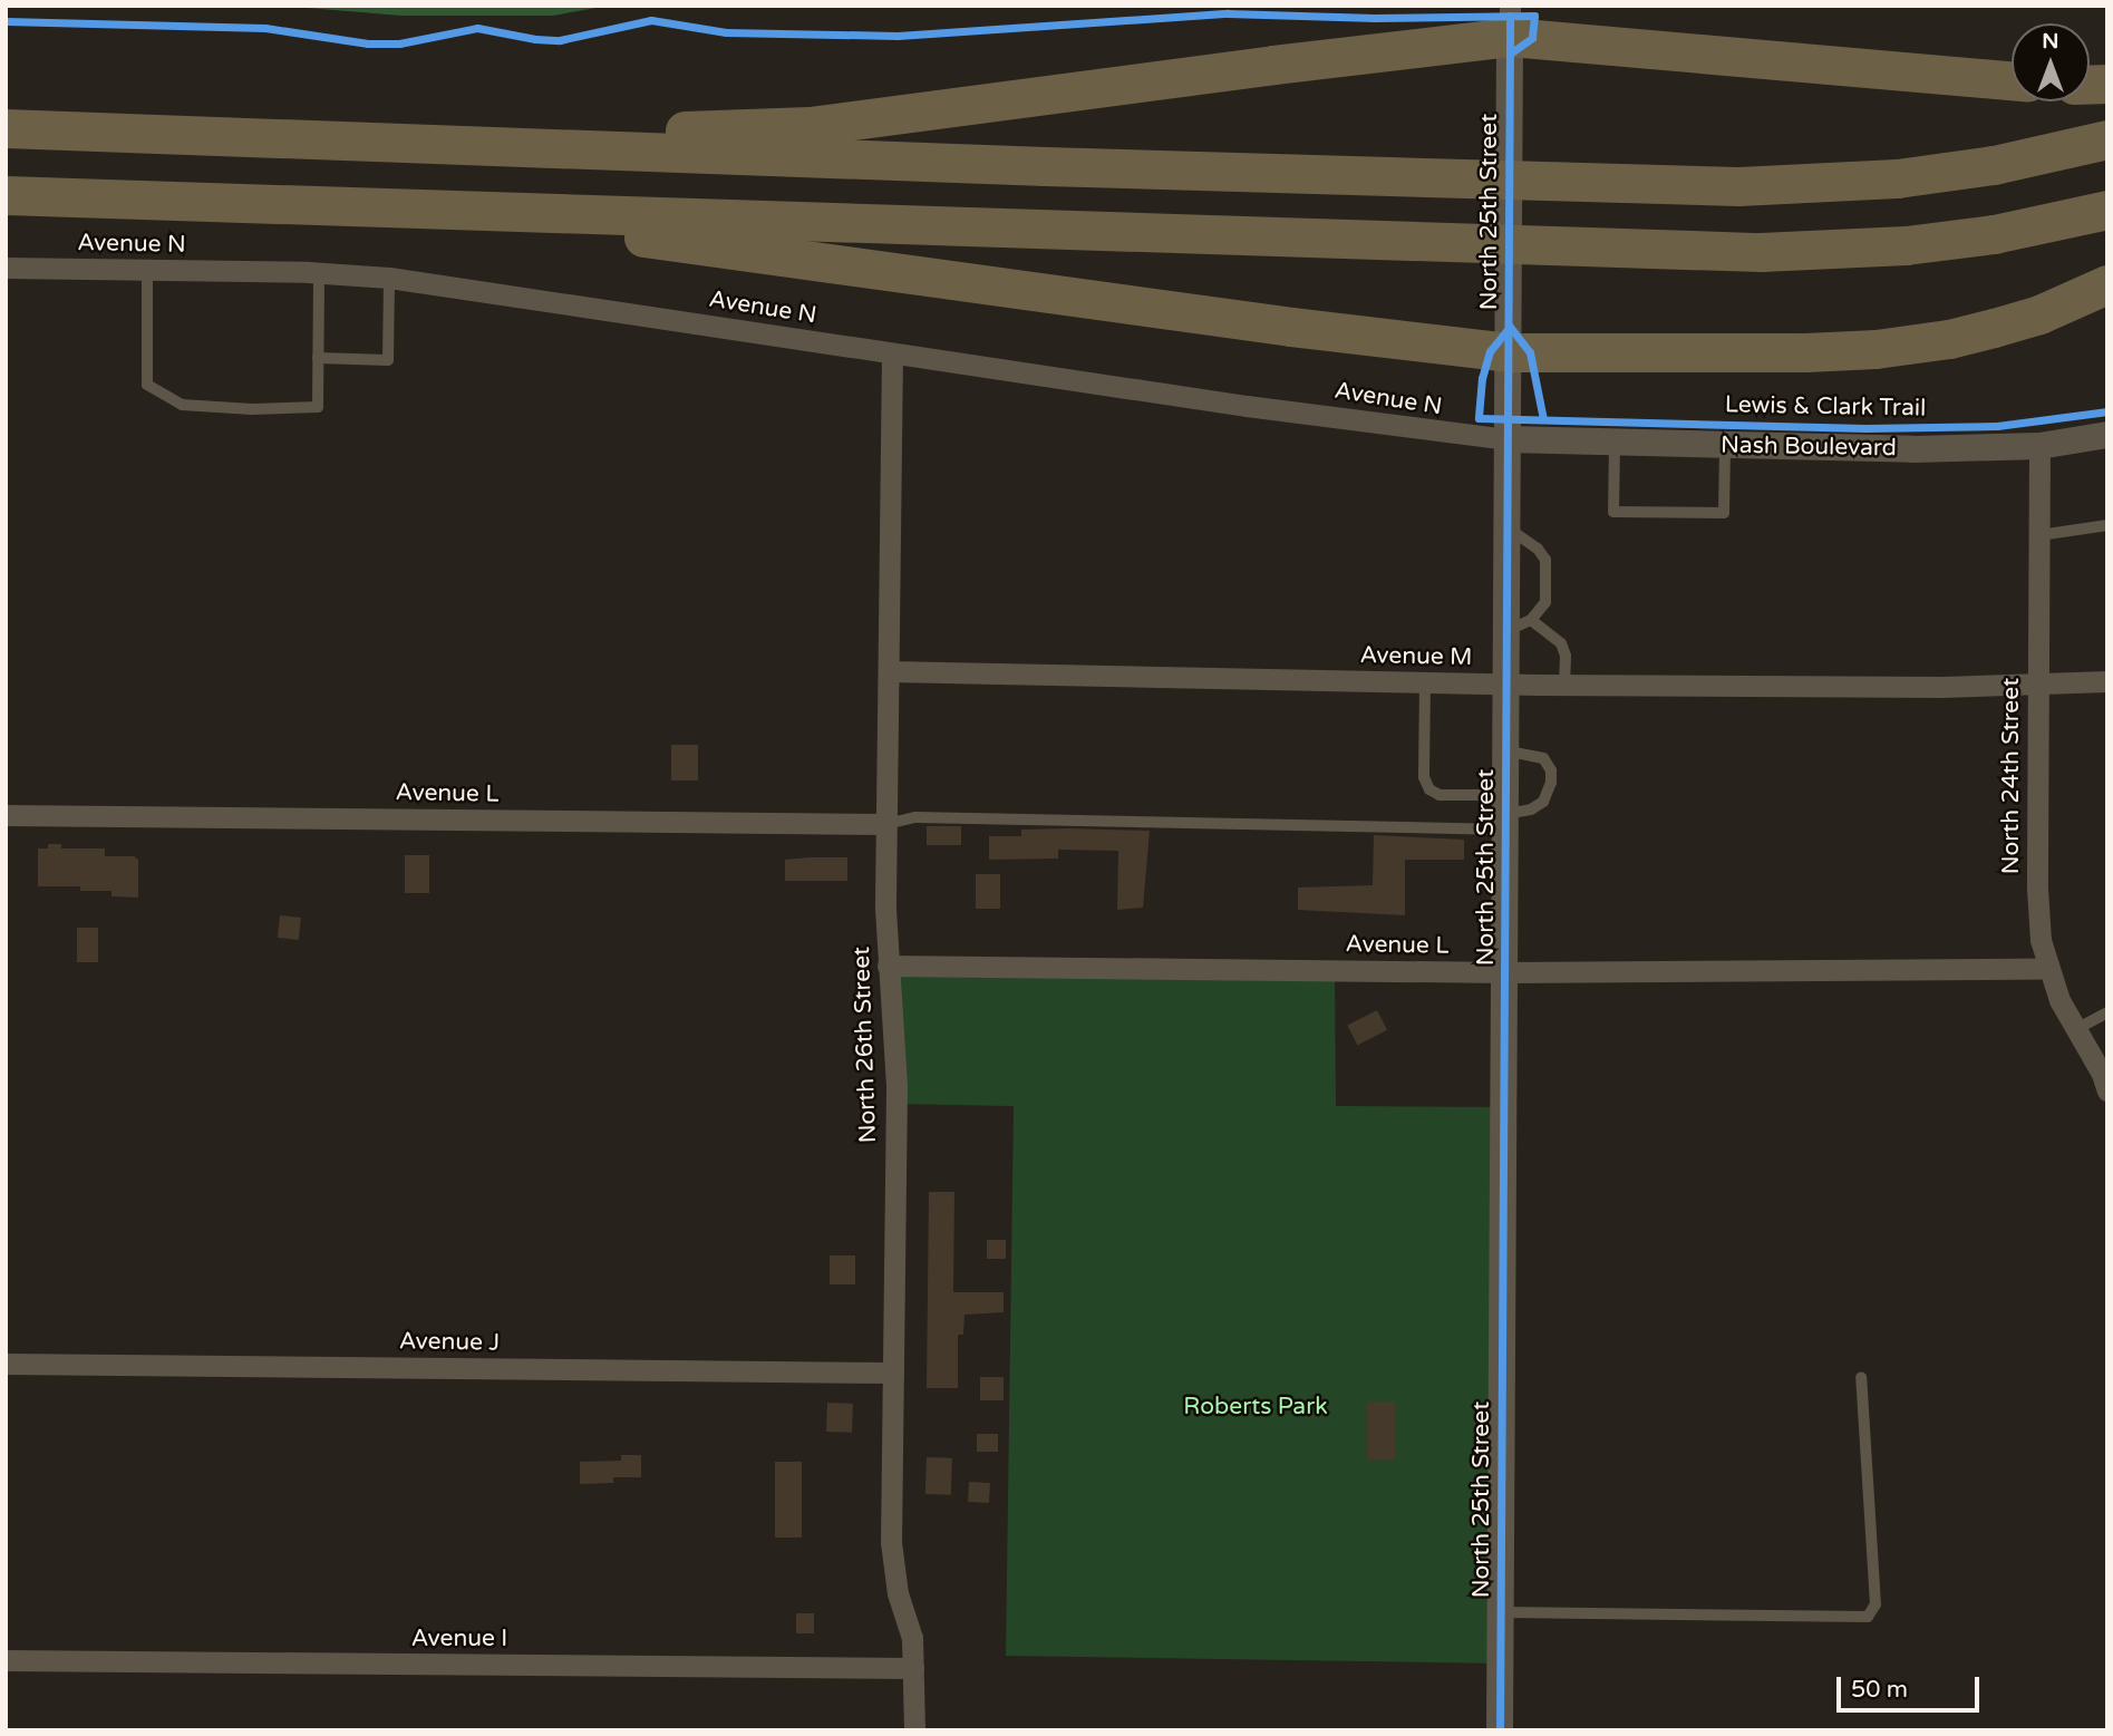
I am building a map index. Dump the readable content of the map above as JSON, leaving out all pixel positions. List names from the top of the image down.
{
  "streets": {
    "street": [
      "North 25th Street",
      "Avenue N",
      "Nash Boulevard",
      "Avenue M",
      "North 24th Street",
      "Avenue L",
      "North 26th Street",
      "Avenue J",
      "Avenue I"
    ],
    "cycle path": ["Lewis & Clark Trail"]
  },
  "crossings": [
    ["North 25th Street", "Avenue N"],
    ["North 25th Street", "Nash Boulevard"],
    ["North 25th Street", "Avenue M"],
    ["North 25th Street", "Avenue L"],
    ["Avenue N", "Nash Boulevard"],
    ["Avenue N", "North 26th Street"],
    ["Nash Boulevard", "North 24th Street"],
    ["Avenue M", "North 24th Street"],
    ["Avenue M", "North 26th Street"],
    ["North 24th Street", "Avenue L"],
    ["Avenue L", "North 26th Street"],
    ["North 26th Street", "Avenue J"],
    ["North 26th Street", "Avenue I"]
  ],
  "parks": ["Roberts Park"],
  "scale_bar": "50 m",
  "north": "top"
}
